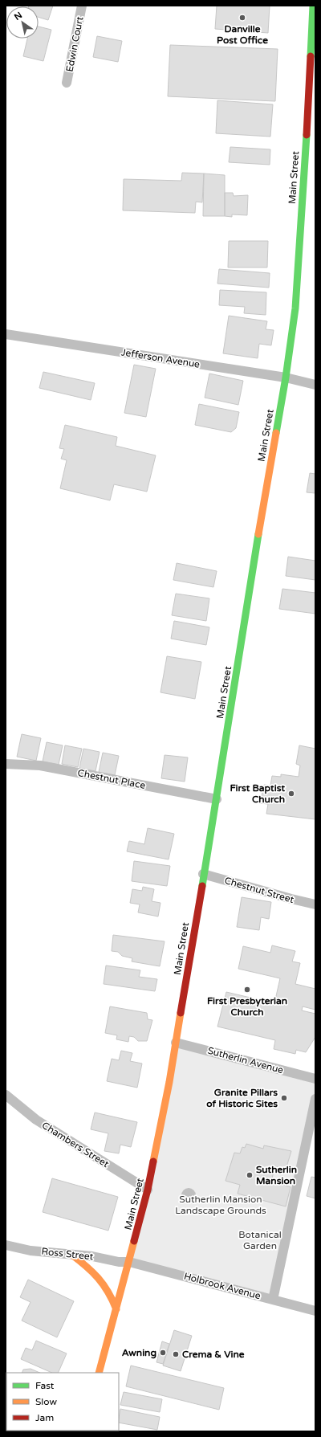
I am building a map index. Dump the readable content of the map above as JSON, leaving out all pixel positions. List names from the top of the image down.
{
  "streets": {
    "main road": ["Main Street"],
    "street": [
      "Edwin Court",
      "Jefferson Avenue",
      "Chestnut Place",
      "Chestnut Street",
      "Sutherlin Avenue",
      "Chambers Street",
      "Ross Street",
      "Holbrook Avenue"
    ]
  },
  "crossings": [
    ["Main Street", "Jefferson Avenue"],
    ["Main Street", "Chestnut Place"],
    ["Main Street", "Chestnut Street"],
    ["Main Street", "Sutherlin Avenue"],
    ["Main Street", "Chambers Street"],
    ["Main Street", "Ross Street"],
    ["Main Street", "Holbrook Avenue"],
    ["Ross Street", "Holbrook Avenue"]
  ],
  "parks": ["Sutherlin Mansion Landscape Grounds", "Botanical Garden"],
  "places": [
    "Danville Post Office",
    "First Baptist Church",
    "First Presbyterian Church",
    "Granite Pillars of Historic Sites",
    "Sutherlin Mansion",
    "Awning",
    "Crema & Vine"
  ],
  "legend": ["Fast", "Slow", "Jam"],
  "north": "top left"
}
